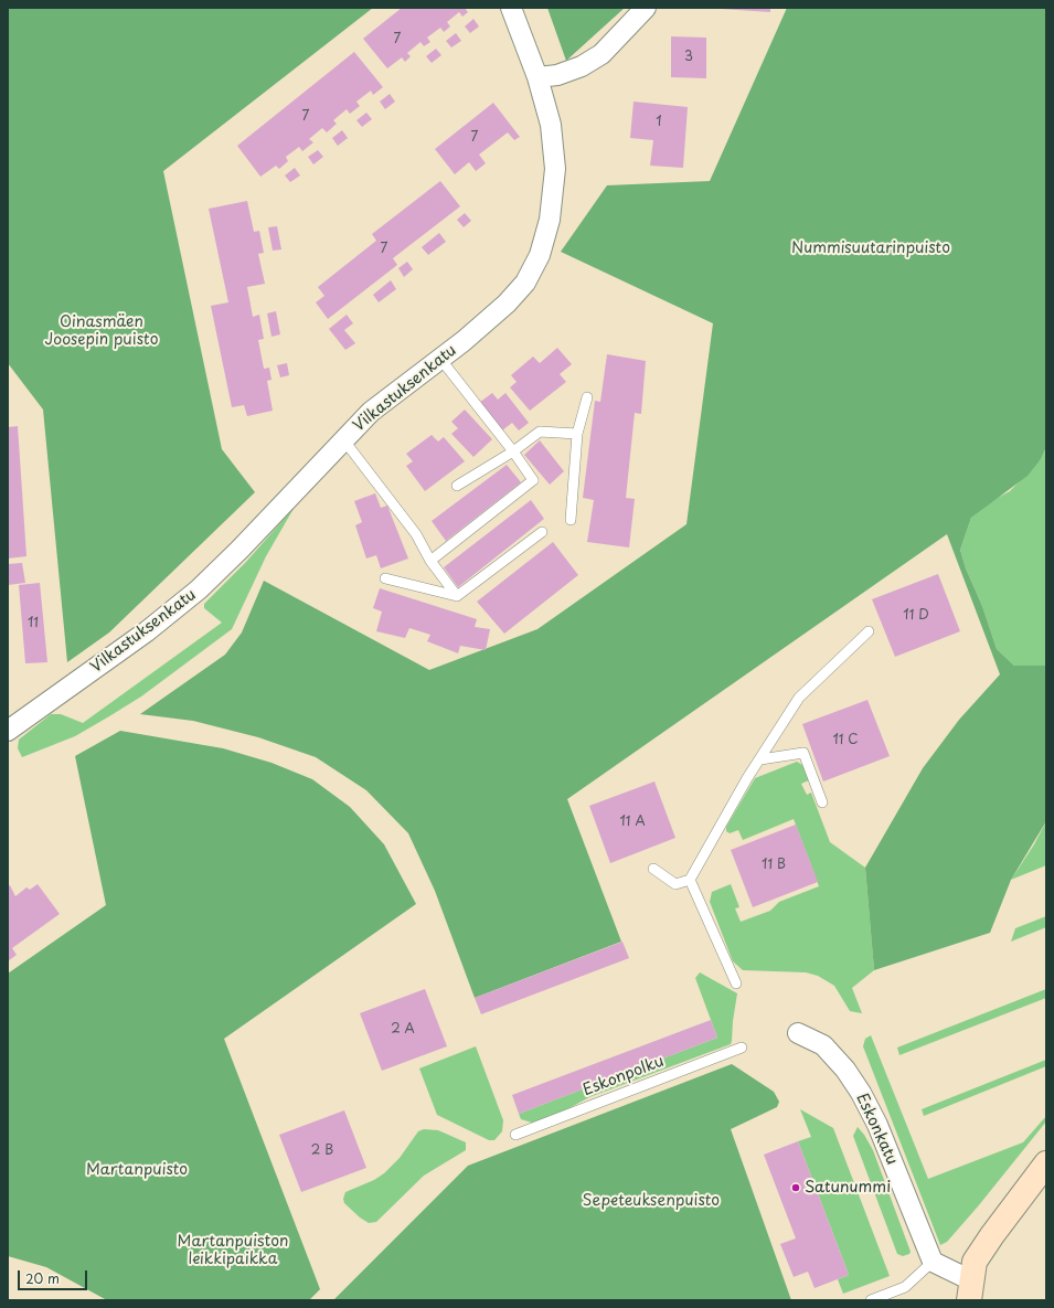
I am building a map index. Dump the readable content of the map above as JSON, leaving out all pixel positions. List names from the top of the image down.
{
  "streets": {
    "street": ["Vilkastuksenkatu", "Eskonkatu"],
    "lane": ["Eskonpolku"]
  },
  "parks": [
    "Nummisuutarinpuisto",
    "Oinasmäen Joosepin puisto",
    "Martanpuisto",
    "Sepeteuksenpuisto",
    "Martanpuiston leikkipaikka"
  ],
  "places": ["Satunummi"],
  "house_numbers": [
    "7",
    "3",
    "7",
    "1",
    "7",
    "7",
    "11 D",
    "11",
    "11 C",
    "11 A",
    "11 B",
    "2 A",
    "2 B"
  ],
  "scale_bar": "20 m"
}
